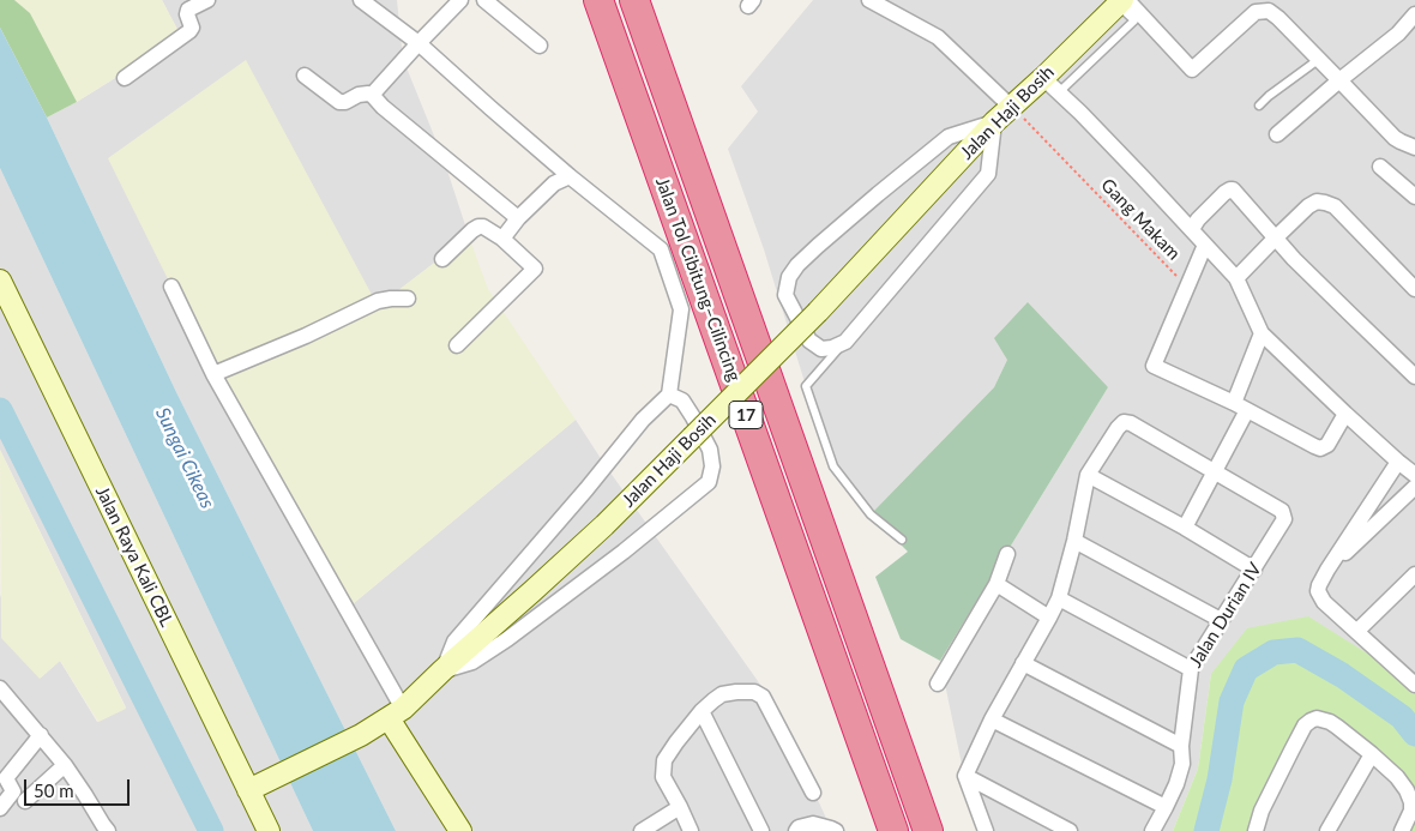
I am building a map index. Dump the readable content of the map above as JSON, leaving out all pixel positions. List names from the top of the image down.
{
  "streets": {
    "highway": ["Jalan Tol Cibitung–Cilincing", "17"],
    "main road": ["Jalan Haji Bosih", "Jalan Raya Kali CBL"],
    "street": ["Jalan Durian IV"],
    "path": ["Gang Makam"]
  },
  "crossings": [
    ["Jalan Haji Bosih", "Gang Makam"],
    ["Jalan Haji Bosih", "Jalan Raya Kali CBL"]
  ],
  "water": ["Sungai Cikeas"],
  "scale_bar": "50 m"
}
